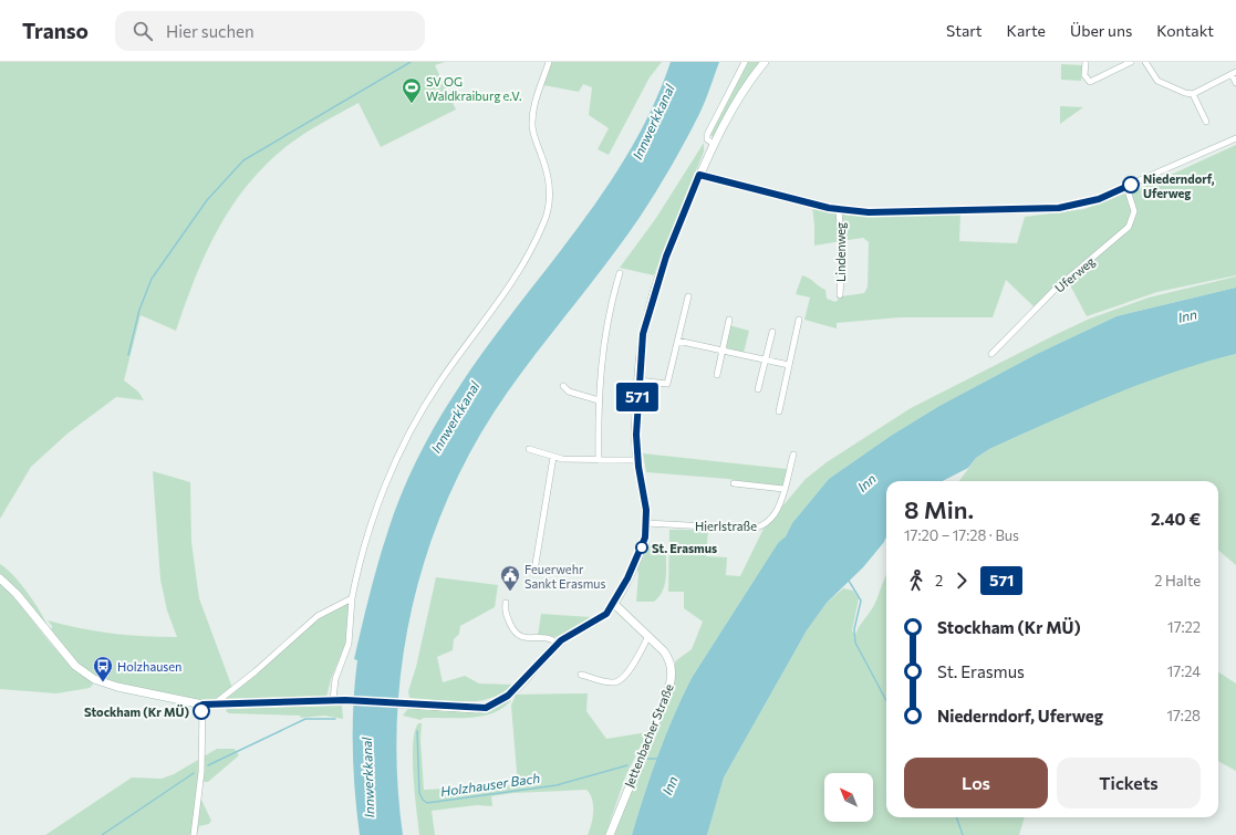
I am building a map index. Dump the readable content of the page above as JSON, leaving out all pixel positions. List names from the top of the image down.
{
  "streets": {
    "street": [
      "Lindenweg",
      "Uferweg",
      "Hierlstraße",
      "Jettenbacher Straße"
    ]
  },
  "water": ["Innwerkkanal", "Inn", "Holzhauser Bach"],
  "places": {
    "sports": ["SV OG Waldkraiburg e.V."],
    "other": ["Niederndorf, Uferweg", "St. Erasmus", "Stockham (Kr MÜ)"],
    "public building": ["Feuerwehr Sankt Erasmus"],
    "bus stop": ["Holzhausen"]
  },
  "lines": ["bus line 571"],
  "north": "top left",
  "page": {
    "header": "Transo",
    "search": "Hier suchen",
    "nav": [
      "Start",
      "Karte",
      "Über uns",
      "Kontakt"
    ],
    "on_map": "571",
    "heading": ["8 Min.", "17:20 – 17:28 · Bus", "2.40 €"],
    "legs": ["2", "571", "2 Halte"],
    "list": [
      {
        "name": "Stockham (Kr MÜ)",
        "value": "17:22"
      },
      {
        "name": "St. Erasmus",
        "value": "17:24"
      },
      {
        "name": "Niederndorf, Uferweg",
        "value": "17:28"
      }
    ],
    "buttons": ["Los", "Tickets"]
  }
}
